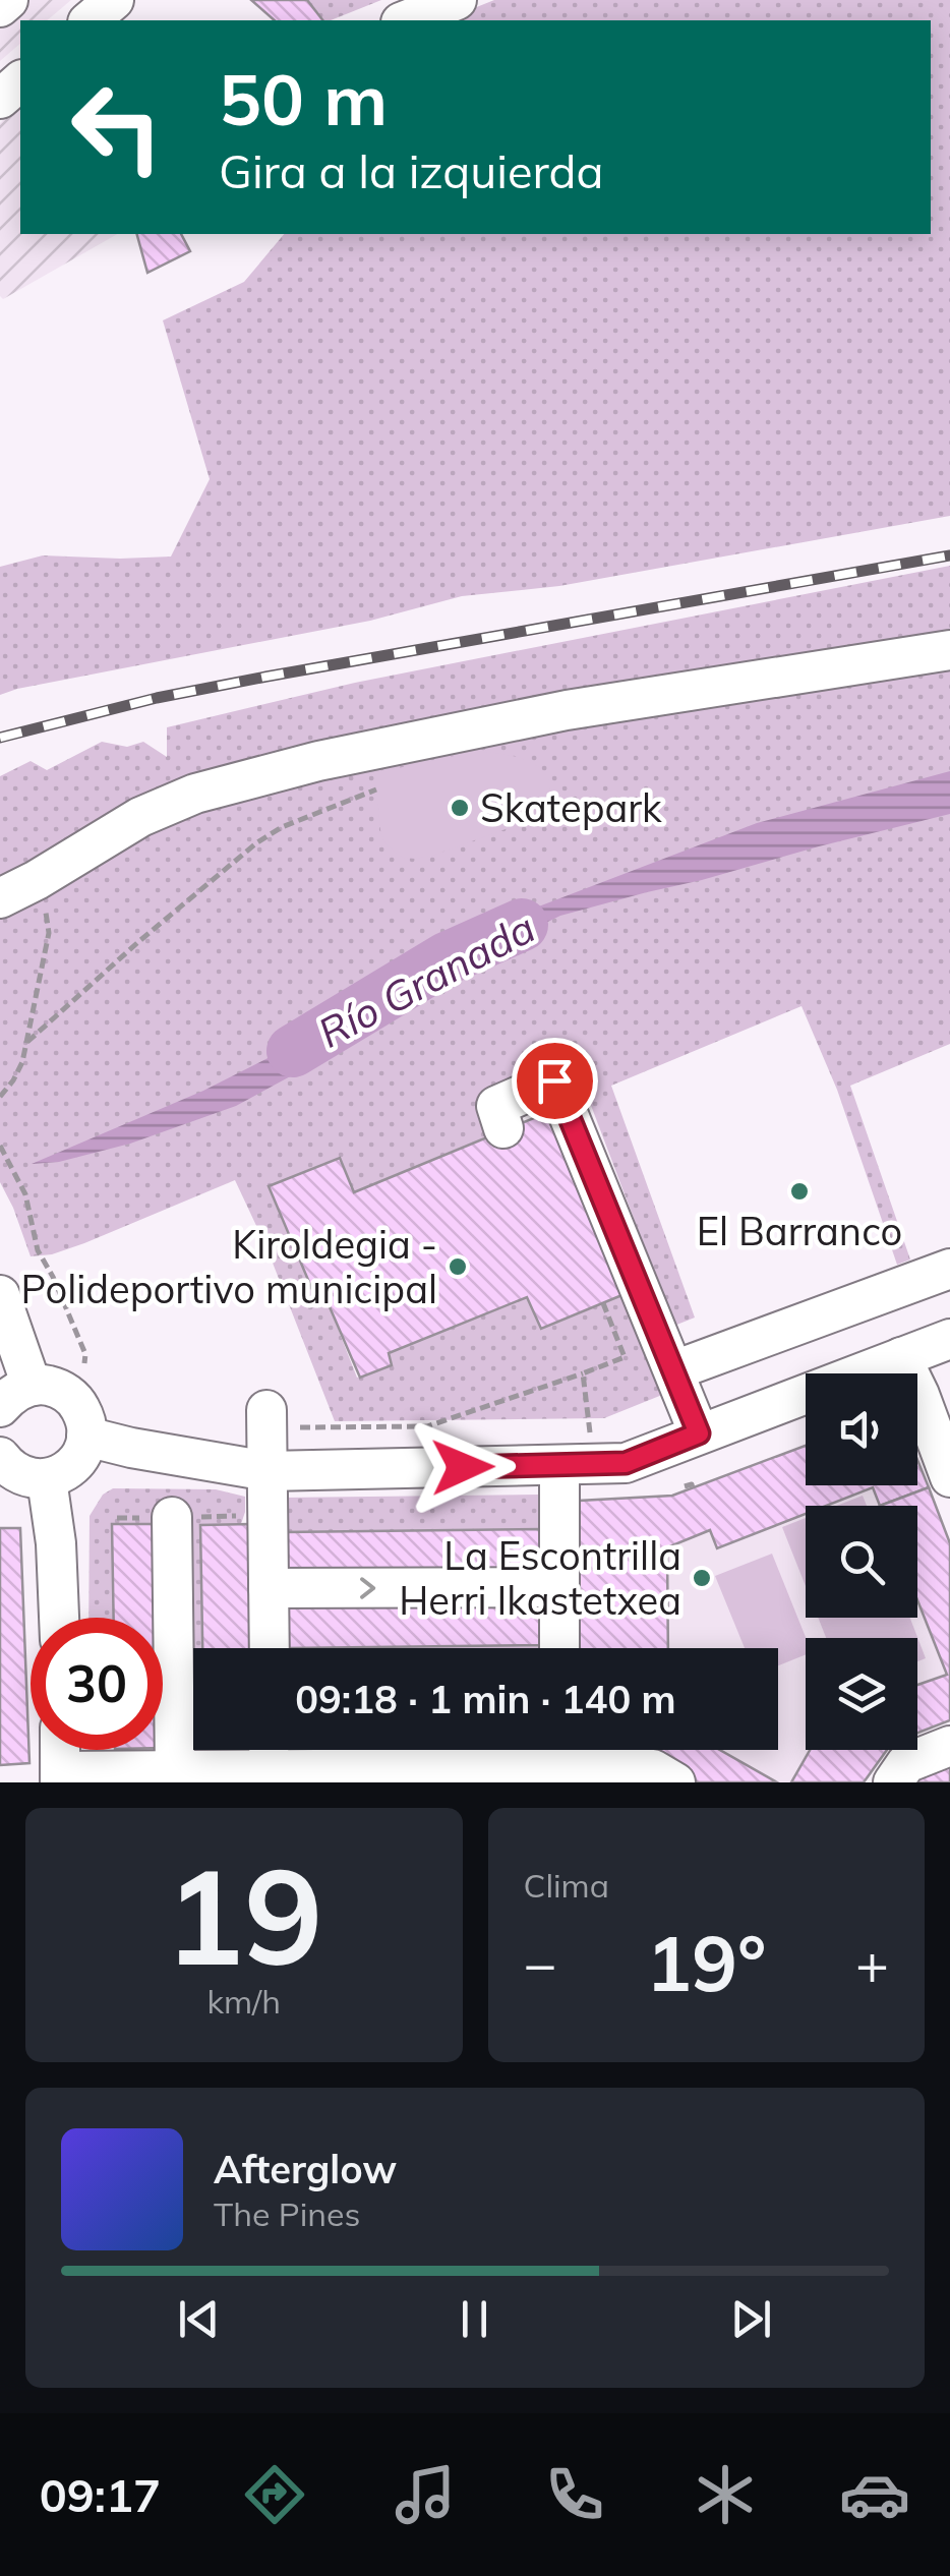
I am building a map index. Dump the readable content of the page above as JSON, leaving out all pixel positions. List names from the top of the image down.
{
  "water": ["Río Granada"],
  "places": [
    "Skatepark",
    "El Barranco",
    "Kiroldegia - Polideportivo municipal",
    "La Escontrilla Herri Ikastetxea"
  ],
  "page": {
    "turn": ["50 m", "Gira a la izquierda"],
    "limit": "30",
    "trip": "09:18 · 1 min · 140 m",
    "tile": [
      ["19", "km/h"],
      "Clima"
    ],
    "heat": ["−", "19°", "+"],
    "song": ["Afterglow", "The Pines"],
    "tabs": "09:17"
  }
}
